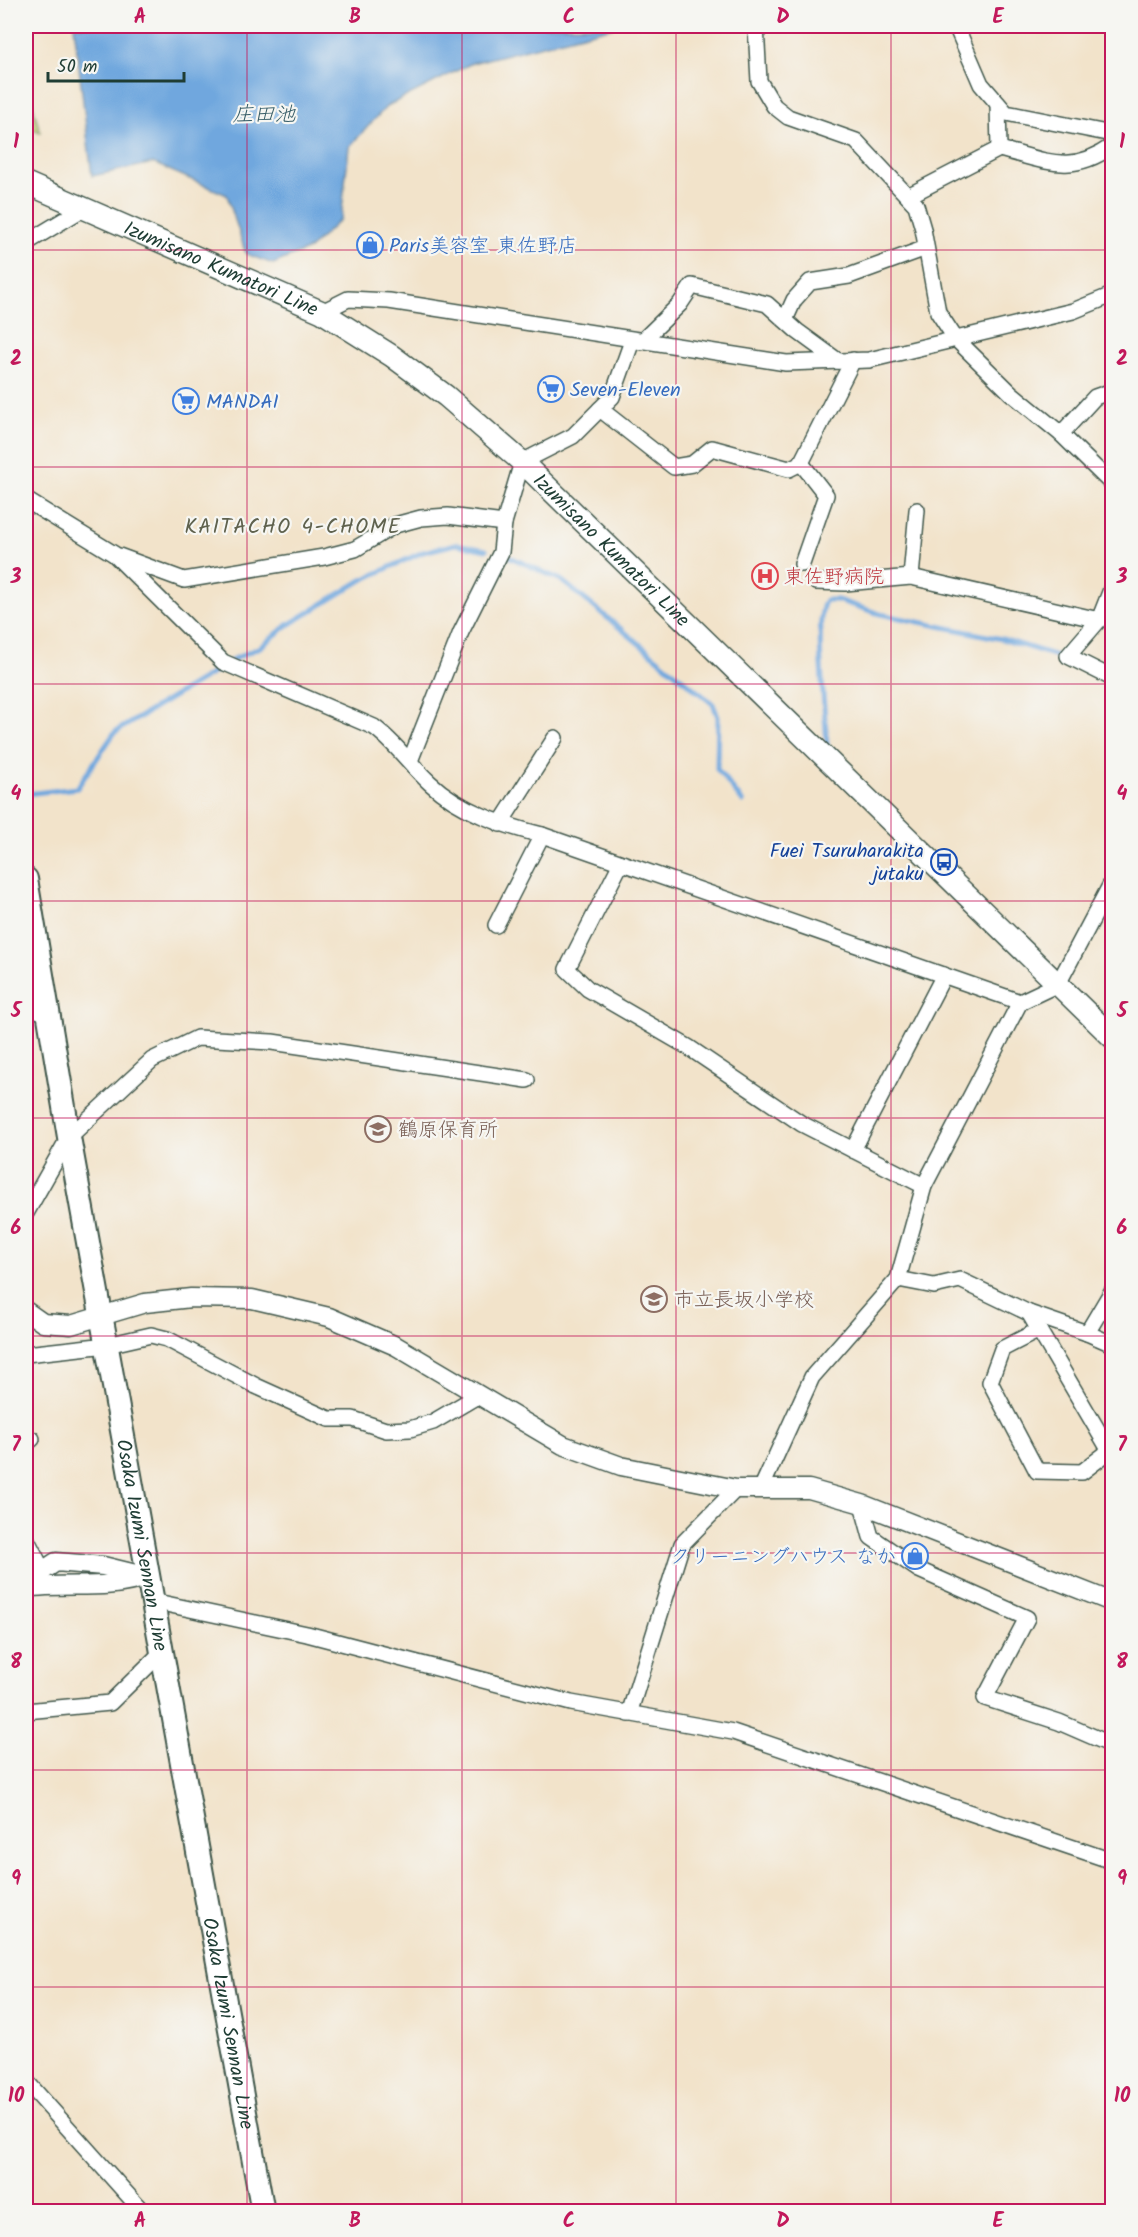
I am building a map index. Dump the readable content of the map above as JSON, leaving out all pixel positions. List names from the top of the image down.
{
  "streets": {
    "main road": ["Izumisano Kumatori Line", "Osaka Izumi Sennan Line"]
  },
  "districts": ["KAITACHO 4-CHOME"],
  "water": ["庄田池"],
  "places": {
    "shop": ["Paris美容室 東佐野店", "クリーニングハウス なか"],
    "supermarket": ["Seven-Eleven", "MANDAI"],
    "hospital": ["東佐野病院"],
    "bus stop": ["Fuei Tsuruharakita jutaku"],
    "school or university": ["鶴原保育所", "市立長坂小学校"]
  },
  "scale_bar": "50 m",
  "grid": {
    "columns": [
      "A",
      "B",
      "C",
      "D",
      "E"
    ],
    "rows": [
      "1",
      "2",
      "3",
      "4",
      "5",
      "6",
      "7",
      "8",
      "9",
      "10"
    ]
  }
}
